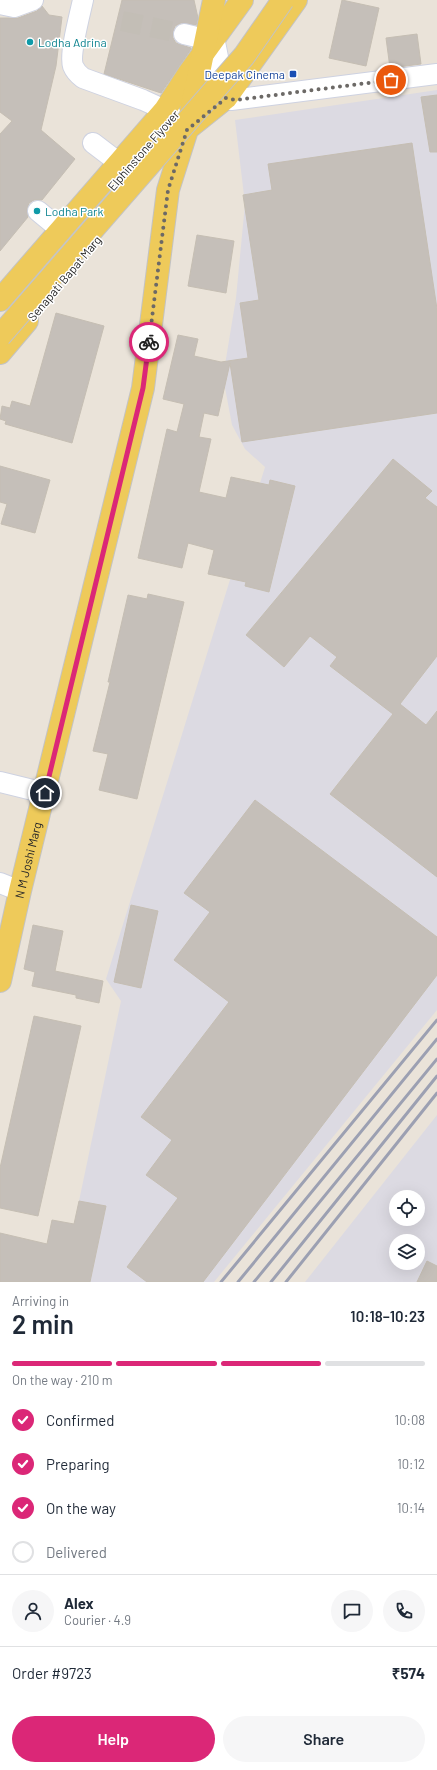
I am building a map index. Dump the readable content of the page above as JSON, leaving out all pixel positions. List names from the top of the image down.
{
  "streets": {
    "main road": ["Elphinstone Flyover", "Senapati Bapat Marg", "N M Joshi Marg"]
  },
  "crossings": [
    ["Senapati Bapat Marg", "N M Joshi Marg"]
  ],
  "places": {
    "other": ["Lodha Adrina", "Lodha Park"],
    "transit": ["Deepak Cinema"]
  },
  "page": {
    "heading": ["2 min", "Arriving in", "10:18–10:23"],
    "panel": [
      "Alex",
      "Courier · 4.9",
      "Order #9723",
      "₹574"
    ],
    "bar": "On the way · 210 m",
    "list": [
      ["Confirmed", "10:08"],
      ["Preparing", "10:12"],
      ["On the way", "10:14"],
      "Delivered"
    ],
    "buttons": ["Help", "Share"]
  }
}
